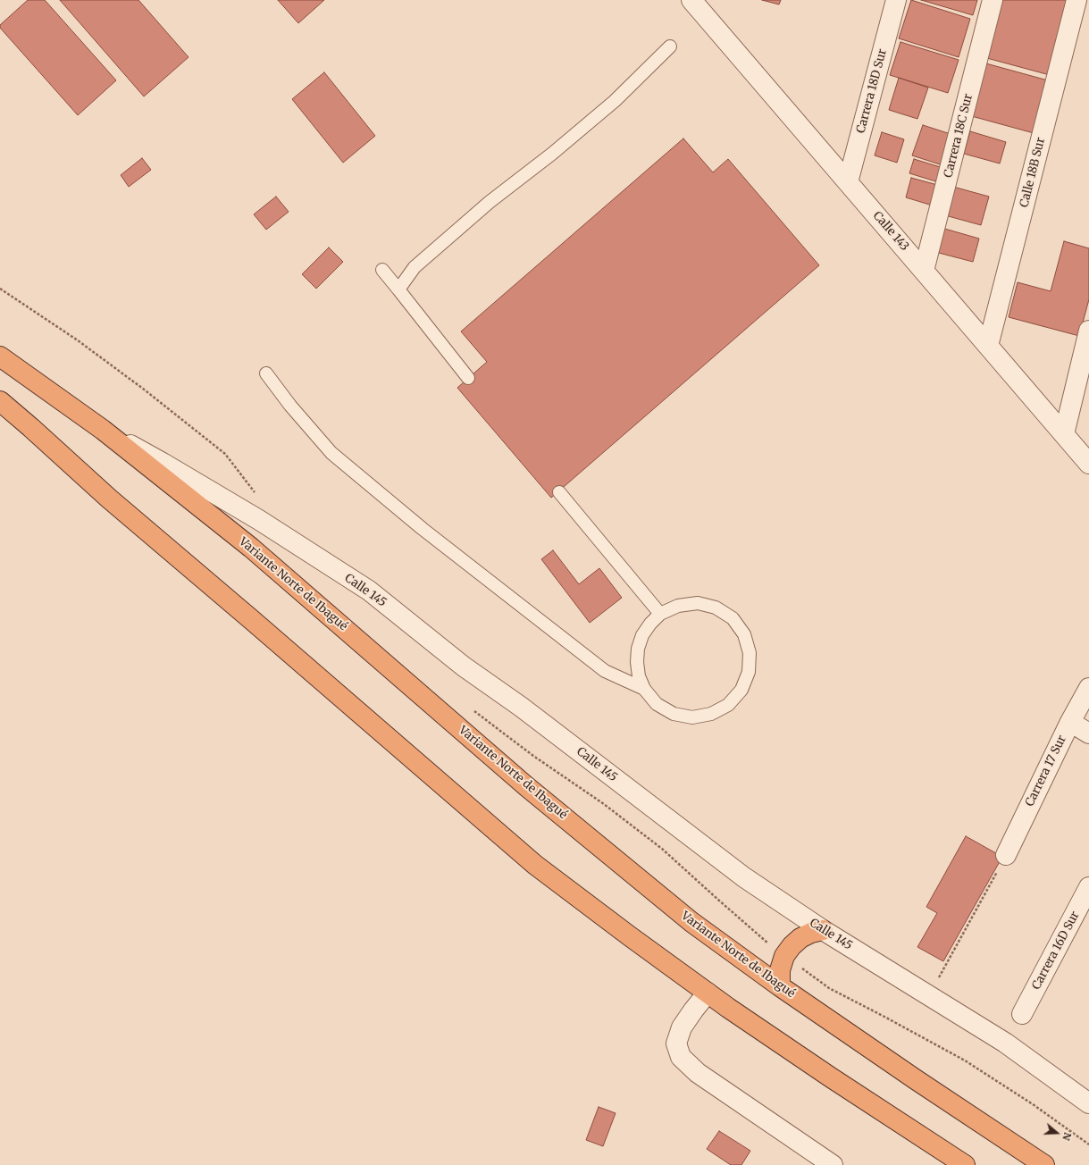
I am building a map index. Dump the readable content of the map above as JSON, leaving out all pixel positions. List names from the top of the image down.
{
  "streets": {
    "highway": ["Variante Norte de Ibagué"],
    "street": [
      "Carrera 18D Sur",
      "Carrera 18C Sur",
      "Calle 18B Sur",
      "Calle 143",
      "Calle 145",
      "Carrera 17 Sur",
      "Carrera 16D Sur"
    ]
  },
  "crossings": [
    ["Carrera 18D Sur", "Calle 143"],
    ["Carrera 18C Sur", "Calle 143"],
    ["Calle 18B Sur", "Calle 143"],
    ["Variante Norte de Ibagué", "Calle 145"]
  ],
  "north": "right"
}
